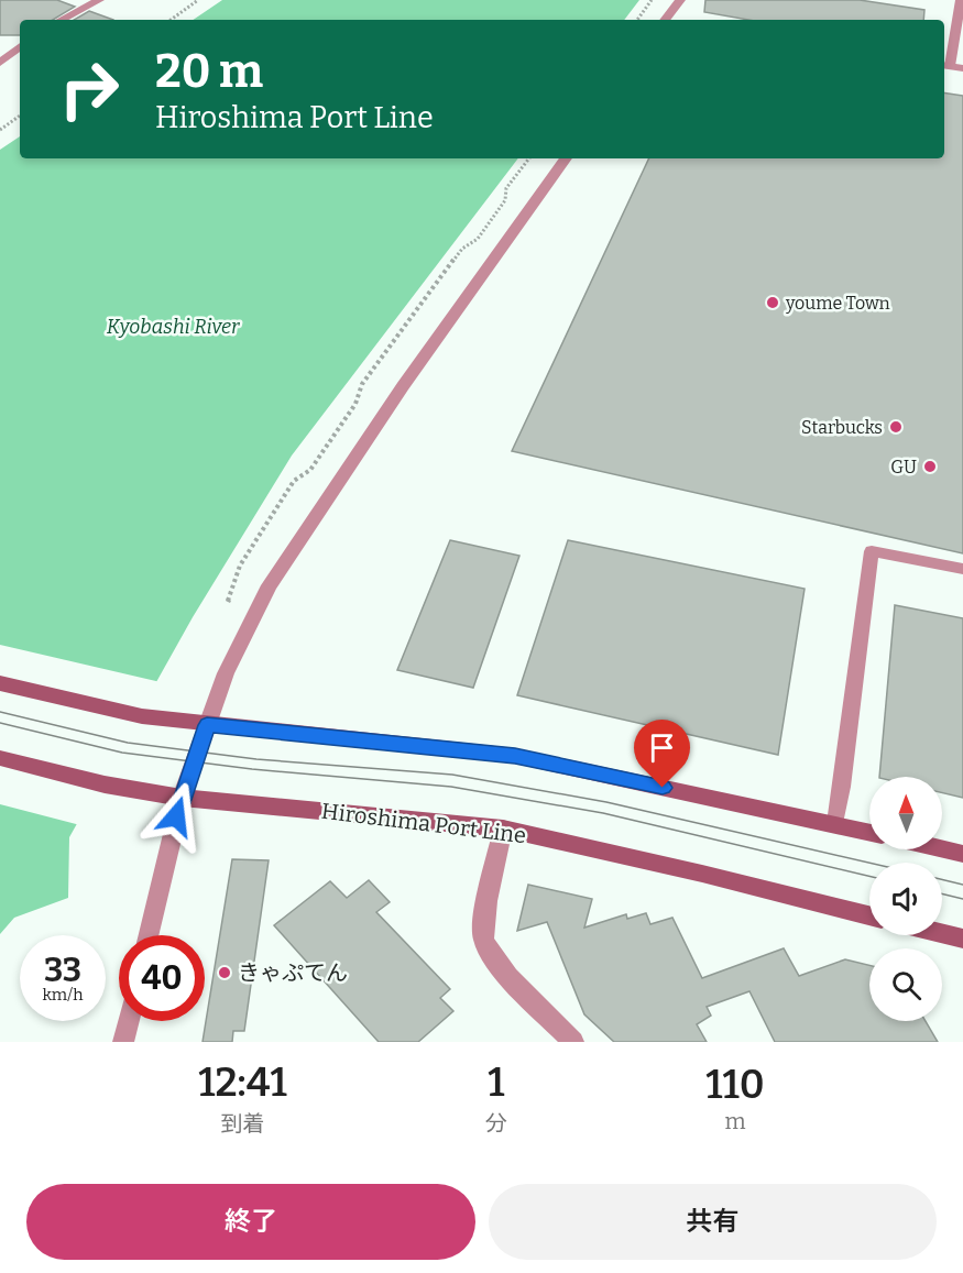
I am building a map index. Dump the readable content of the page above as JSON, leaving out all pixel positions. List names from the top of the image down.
{
  "streets": {
    "main road": ["Hiroshima Port Line"]
  },
  "water": ["Kyobashi River"],
  "places": [
    "youme Town",
    "Starbucks",
    "GU",
    "きゃぷてん"
  ],
  "north": "top",
  "page": {
    "turn": ["20 m", "Hiroshima Port Line"],
    "speed": "33 km/h",
    "limit": "40",
    "eta": [
      "12:41",
      "到着",
      "1",
      "分",
      "110",
      "m"
    ],
    "buttons": ["終了", "共有"]
  }
}
